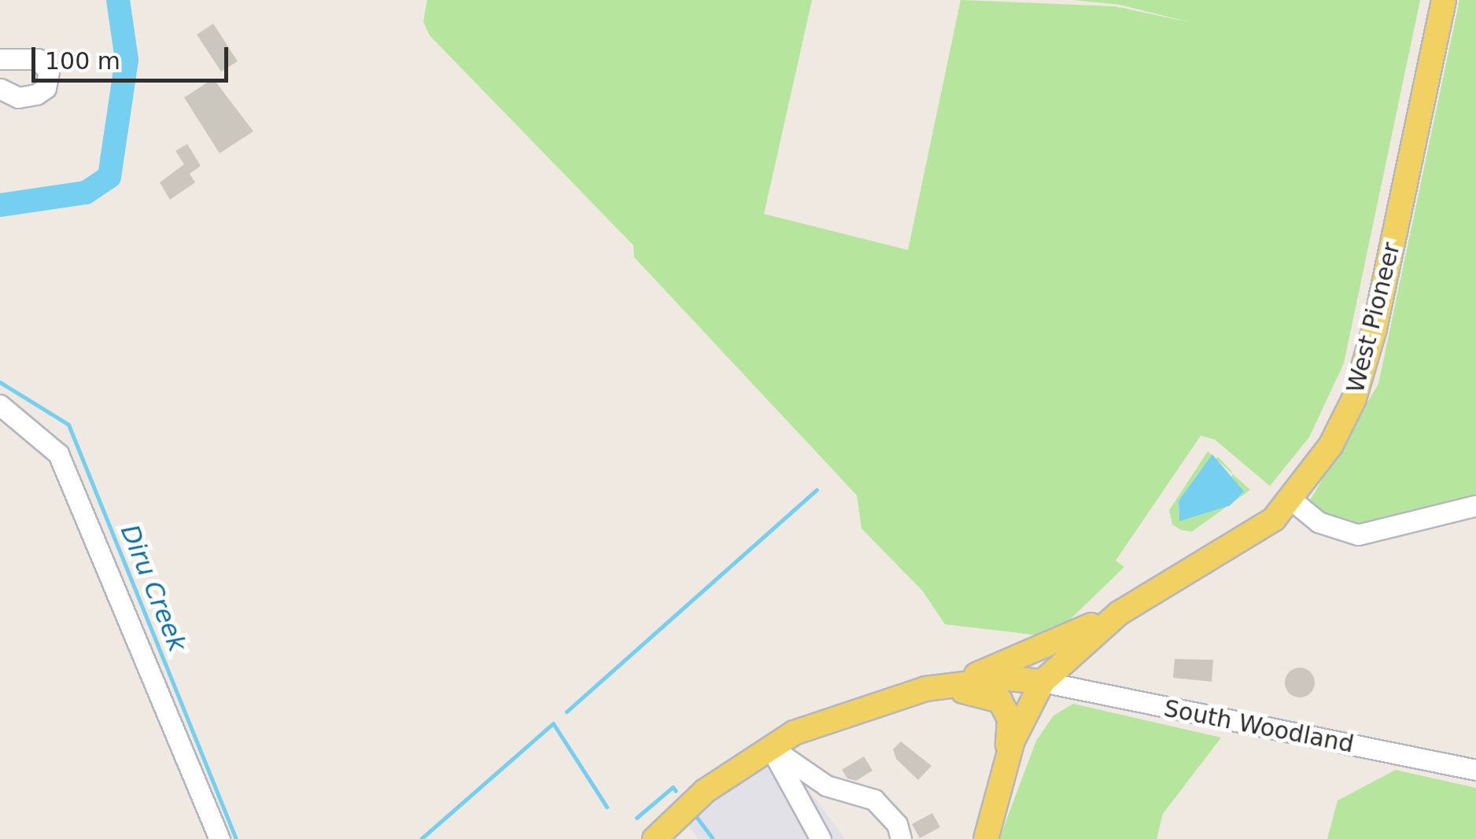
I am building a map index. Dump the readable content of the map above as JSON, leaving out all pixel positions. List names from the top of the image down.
{
  "streets": {
    "main road": ["West Pioneer"],
    "street": ["South Woodland"]
  },
  "crossings": [
    ["West Pioneer", "South Woodland"]
  ],
  "water": ["Diru Creek"],
  "scale_bar": "100 m"
}
